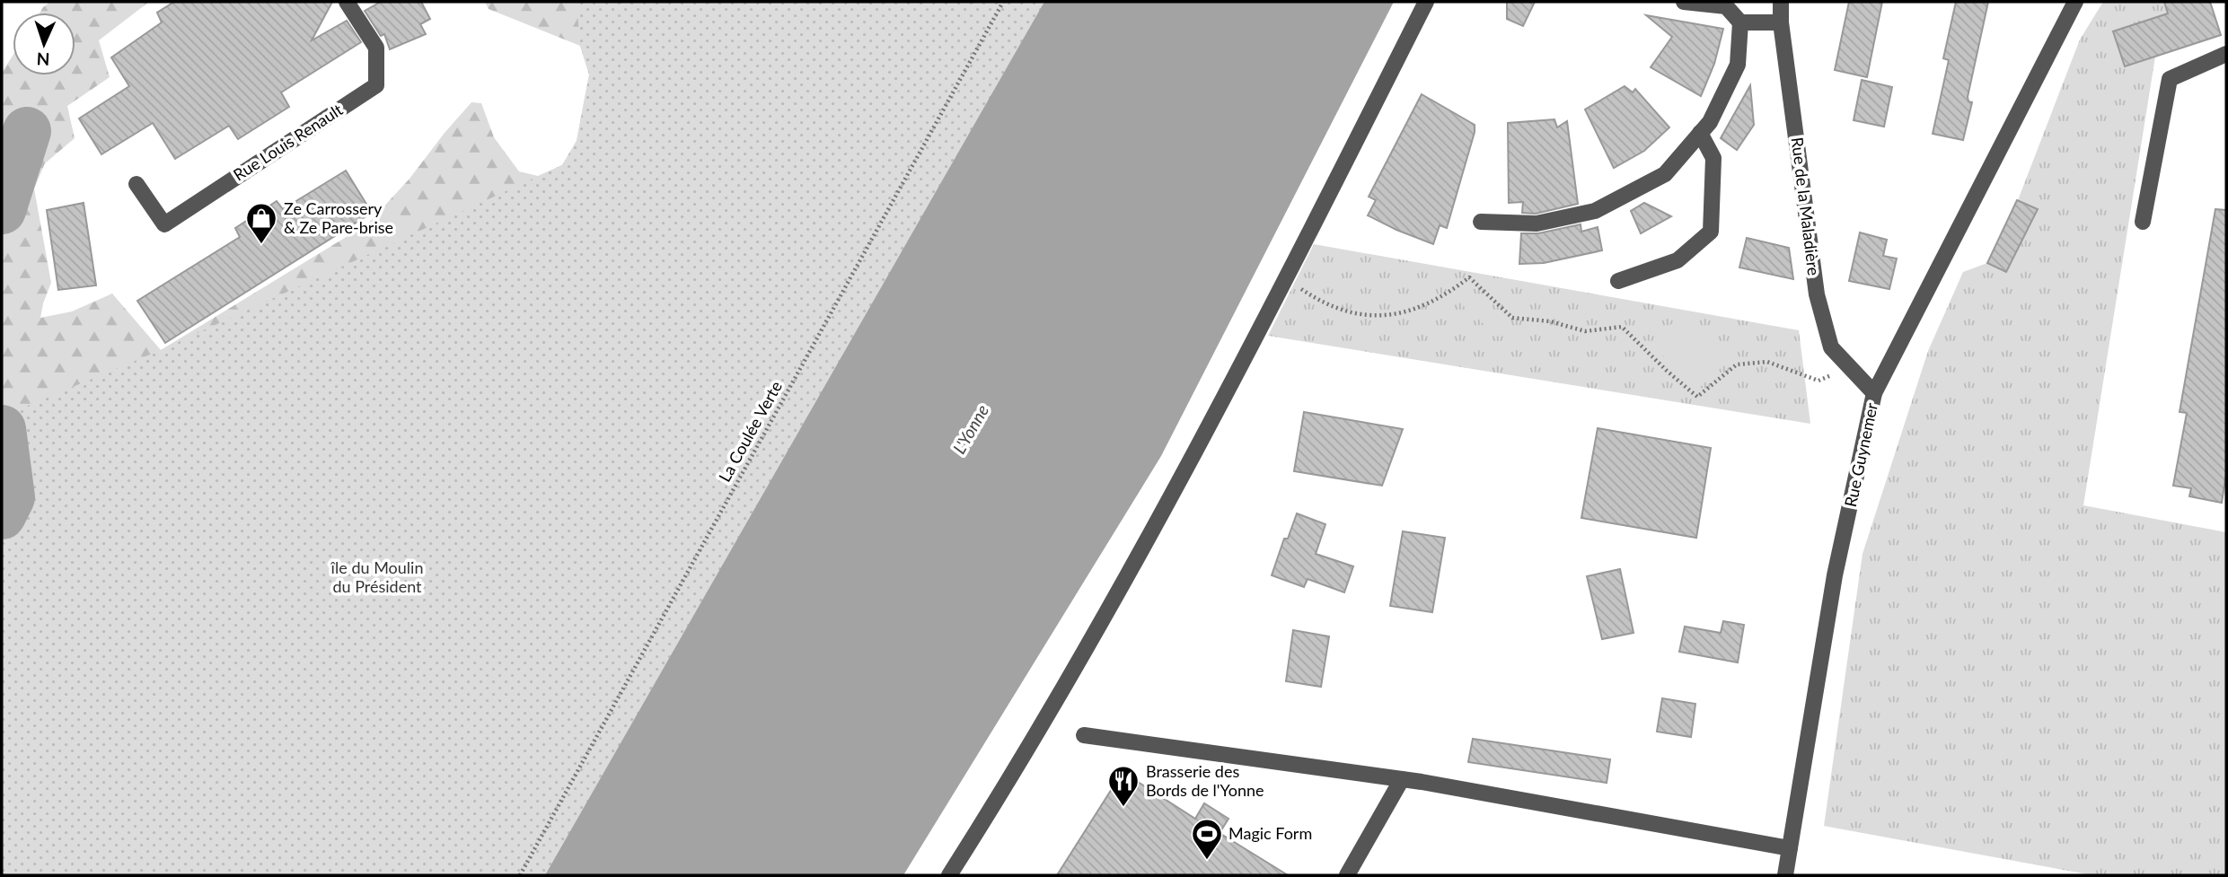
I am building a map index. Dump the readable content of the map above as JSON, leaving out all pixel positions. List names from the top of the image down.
{
  "streets": {
    "street": ["Rue Louis Renault", "Rue de la Maladière", "Rue Guynemer"],
    "path": ["La Coulée Verte"]
  },
  "crossings": [
    ["Rue de la Maladière", "Rue Guynemer"]
  ],
  "water": ["L'Yonne"],
  "parks": ["île du Moulin du Président"],
  "places": {
    "shop": ["Ze Carrossery & Ze Pare-brise"],
    "restaurant": ["Brasserie des Bords de l'Yonne"],
    "sports": ["Magic Form"]
  },
  "north": "bottom"
}
